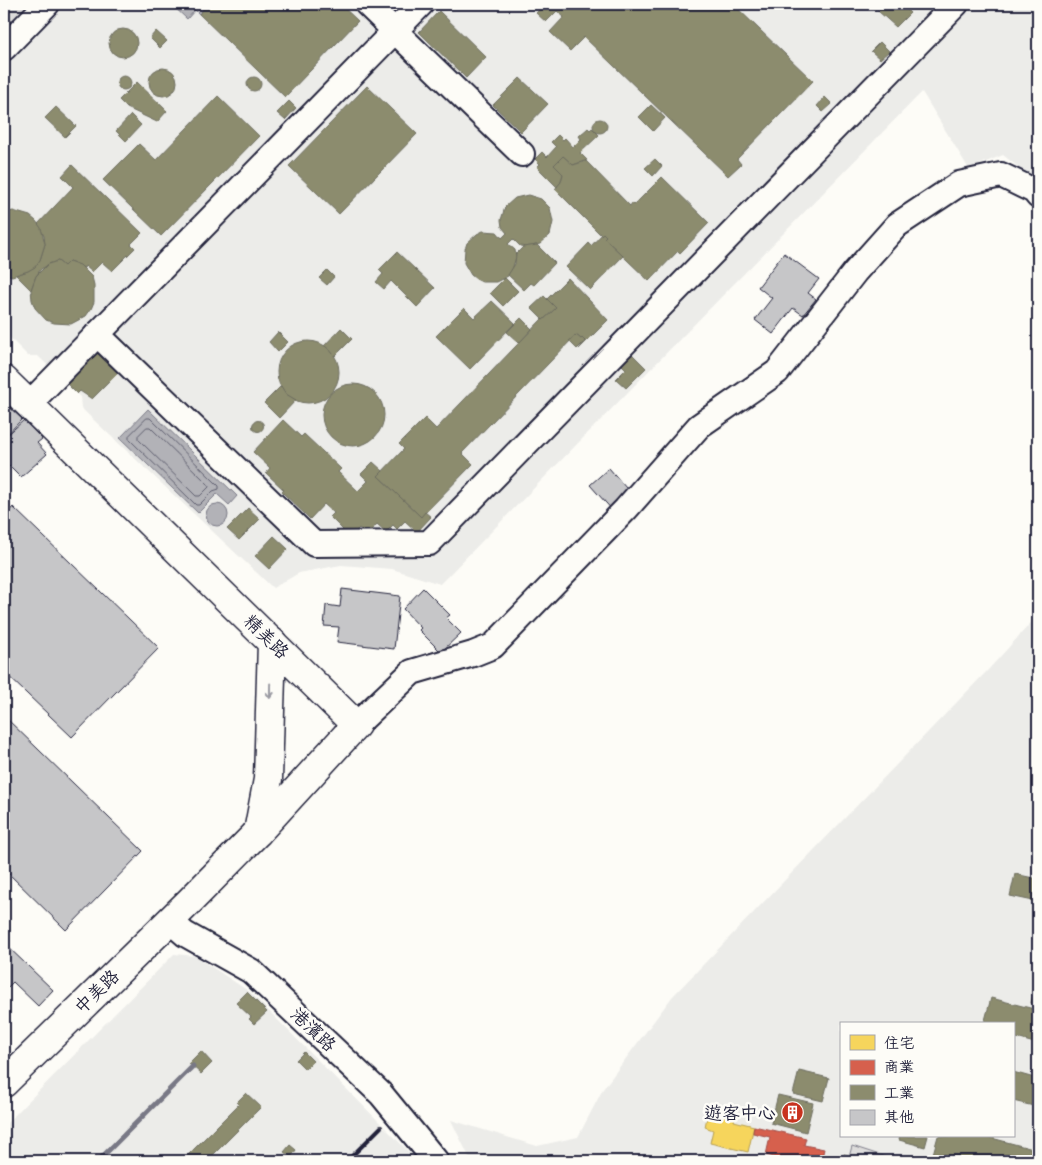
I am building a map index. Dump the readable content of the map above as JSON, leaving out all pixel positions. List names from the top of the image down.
{
  "streets": {
    "main road": ["精美路", "中美路"],
    "street": ["港濱路"]
  },
  "crossings": [
    ["中美路", "港濱路"]
  ],
  "places": {
    "building": ["遊客中心"]
  },
  "legend": [
    "住宅",
    "商業",
    "工業",
    "其他"
  ]
}
